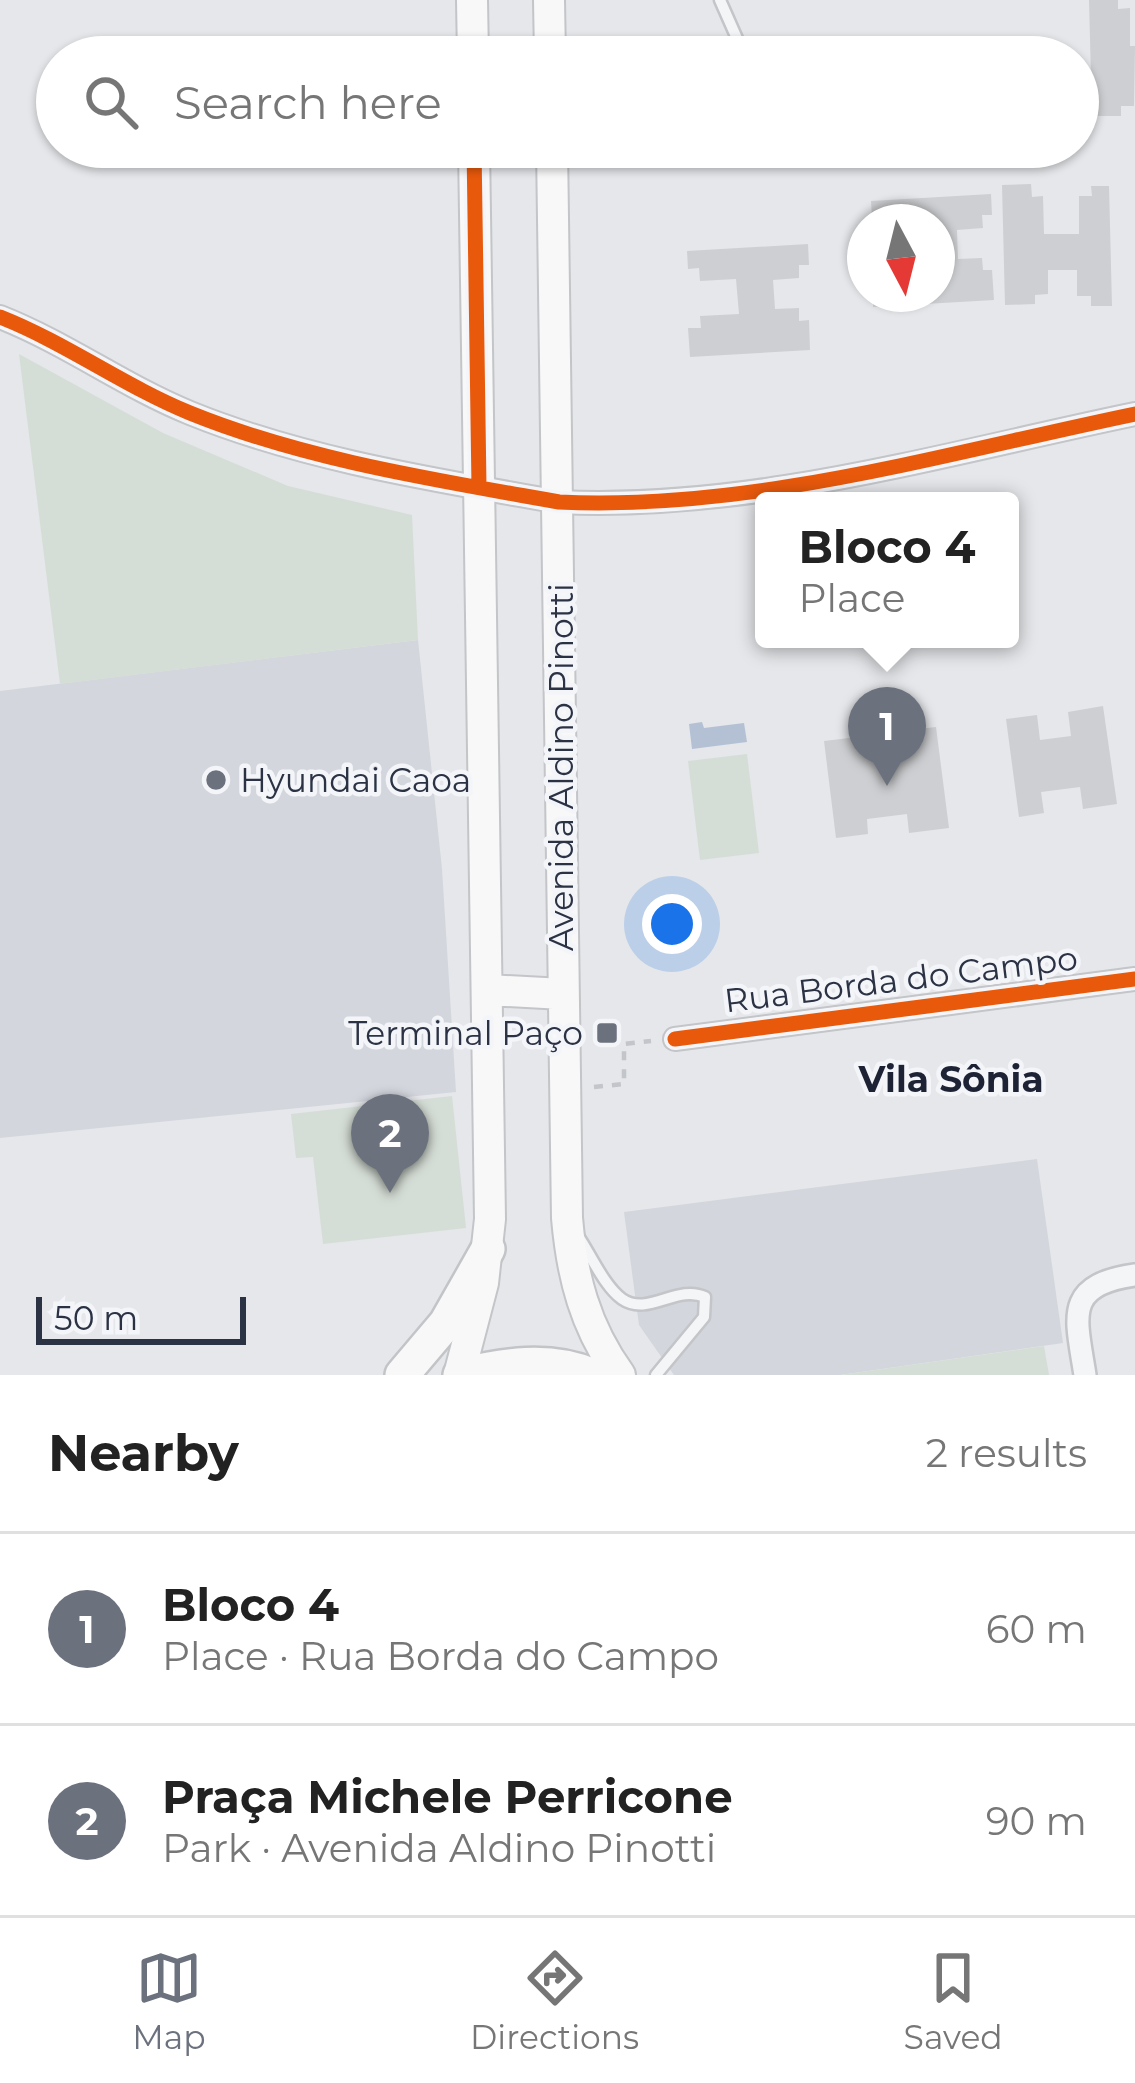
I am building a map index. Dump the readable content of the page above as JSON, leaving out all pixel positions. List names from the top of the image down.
{
  "streets": {
    "main road": ["Avenida Aldino Pinotti"],
    "street": ["Rua Borda do Campo"]
  },
  "districts": ["Vila Sônia"],
  "places": {
    "other": ["Hyundai Caoa"],
    "transit": ["Terminal Paço"]
  },
  "scale_bar": "50 m",
  "north": "bottom",
  "page": {
    "search": "Search here",
    "popup": ["Bloco 4", "Place"],
    "pins": ["1", "2"],
    "scale": "50 m",
    "heading": ["Nearby", "2 results"],
    "list": [
      {
        "mark": "1",
        "name": "Bloco 4",
        "note": "Place · Rua Borda do Campo",
        "value": "60 m"
      },
      {
        "mark": "2",
        "name": "Praça Michele Perricone",
        "note": "Park · Avenida Aldino Pinotti",
        "value": "90 m"
      }
    ],
    "nav": ["Map", "Directions", "Saved"]
  }
}
